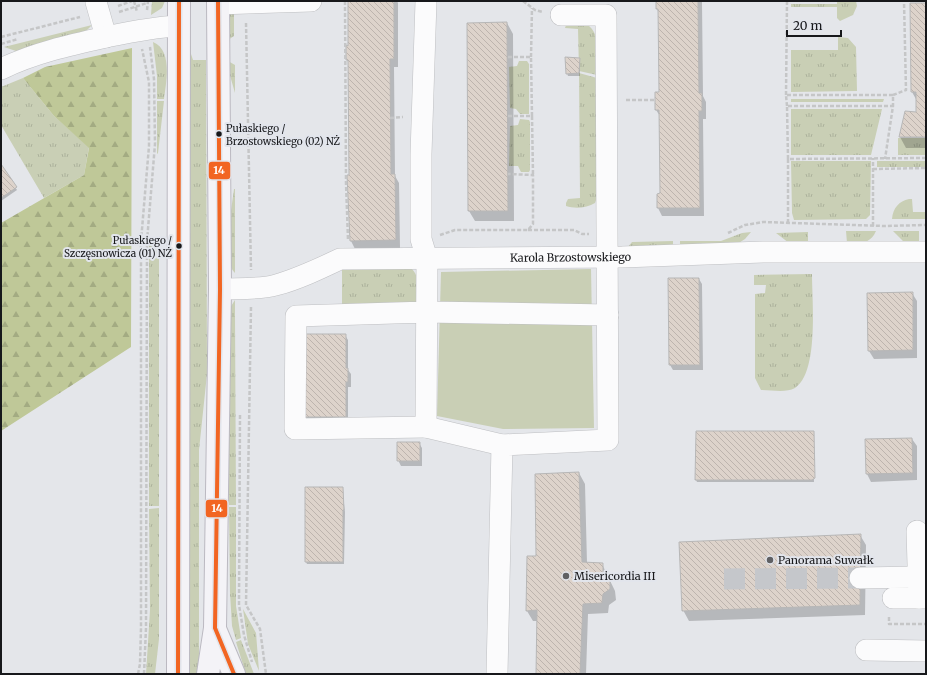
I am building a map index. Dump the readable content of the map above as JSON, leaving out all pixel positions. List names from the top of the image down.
{
  "streets": {
    "street": ["Karola Brzostowskiego"]
  },
  "places": [
    "Pułaskiego / Brzostowskiego (02) NŻ",
    "Pułaskiego / Szczęsnowicza (01) NŻ",
    "Panorama Suwałk",
    "Misericordia III"
  ],
  "lines": ["transit line 14"],
  "scale_bar": "20 m"
}
